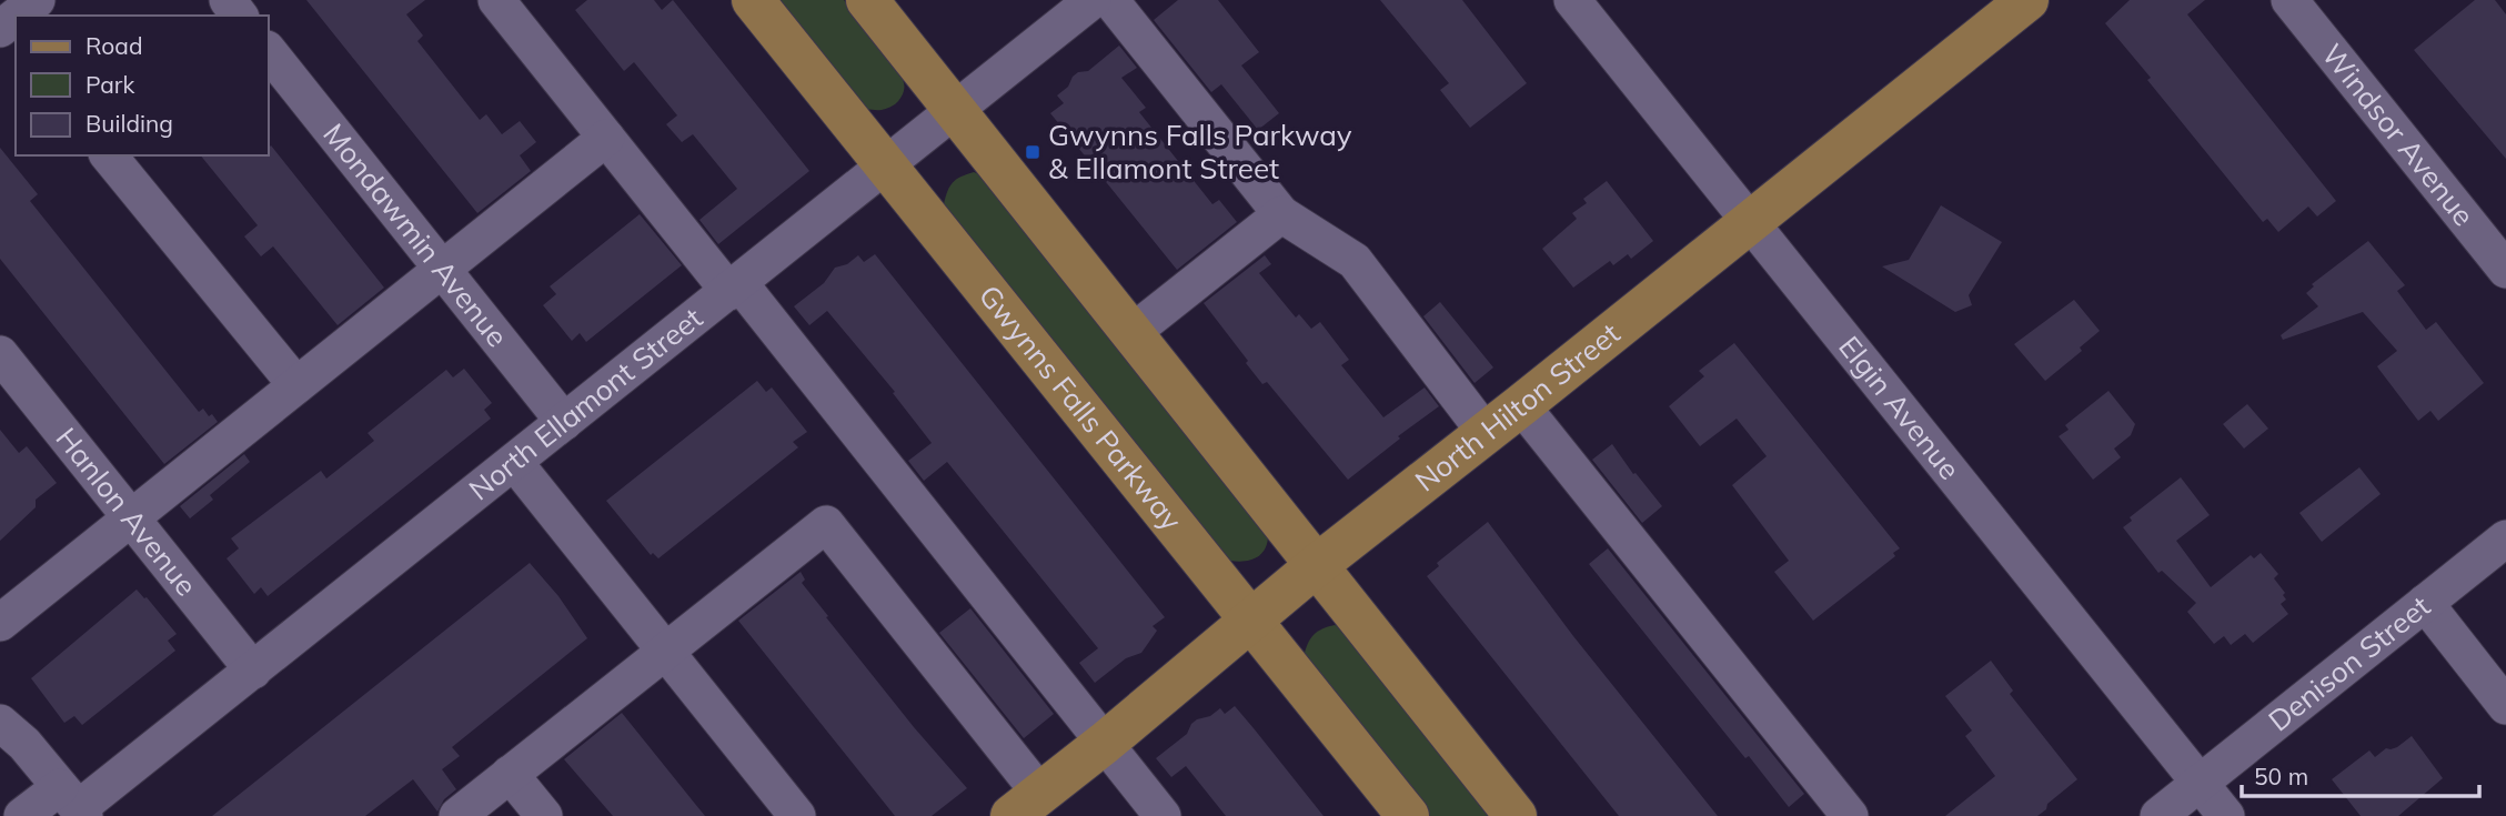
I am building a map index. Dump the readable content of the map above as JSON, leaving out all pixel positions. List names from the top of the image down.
{
  "streets": {
    "main road": ["North Hilton Street", "Gwynns Falls Parkway"],
    "street": [
      "Windsor Avenue",
      "Mondawmin Avenue",
      "North Ellamont Street",
      "Elgin Avenue",
      "Hanlon Avenue",
      "Denison Street"
    ]
  },
  "crossings": [
    ["Mondawmin Avenue", "North Ellamont Street"],
    ["North Ellamont Street", "Gwynns Falls Parkway"],
    ["North Ellamont Street", "Hanlon Avenue"],
    ["North Hilton Street", "Elgin Avenue"],
    ["North Hilton Street", "Gwynns Falls Parkway"],
    ["Elgin Avenue", "Denison Street"]
  ],
  "places": {
    "transit": ["Gwynns Falls Parkway & Ellamont Street"]
  },
  "legend": ["Road", "Park", "Building"],
  "scale_bar": "50 m"
}
